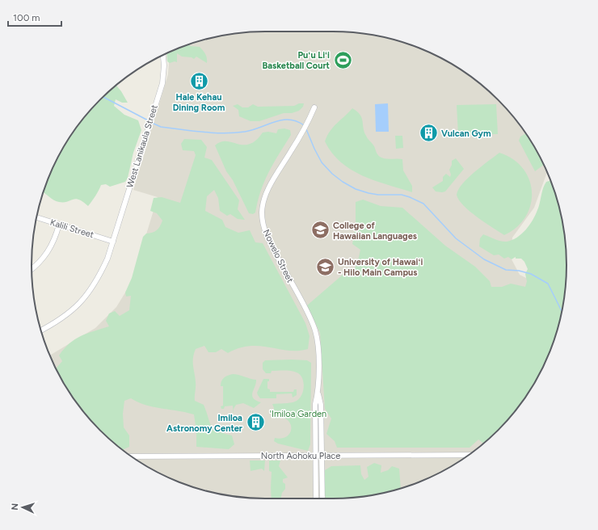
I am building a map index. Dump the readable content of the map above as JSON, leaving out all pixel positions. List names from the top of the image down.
{
  "streets": {
    "street": [
      "West Lanikaula Street",
      "Kalili Street",
      "Nowelo Street",
      "North Aohoku Place"
    ]
  },
  "crossings": [
    ["West Lanikaula Street", "Kalili Street"],
    ["Nowelo Street", "North Aohoku Place"]
  ],
  "parks": ["'Imiloa Garden"],
  "places": {
    "sports": ["Puʻu Liʻi Basketball Court"],
    "building": ["Hale Kehau Dining Room", "Vulcan Gym", "Imiloa Astronomy Center"],
    "school or university": ["College of Hawaiian Languages", "University of Hawaiʻi - Hilo Main Campus"]
  },
  "scale_bar": "100 m",
  "north": "left"
}
